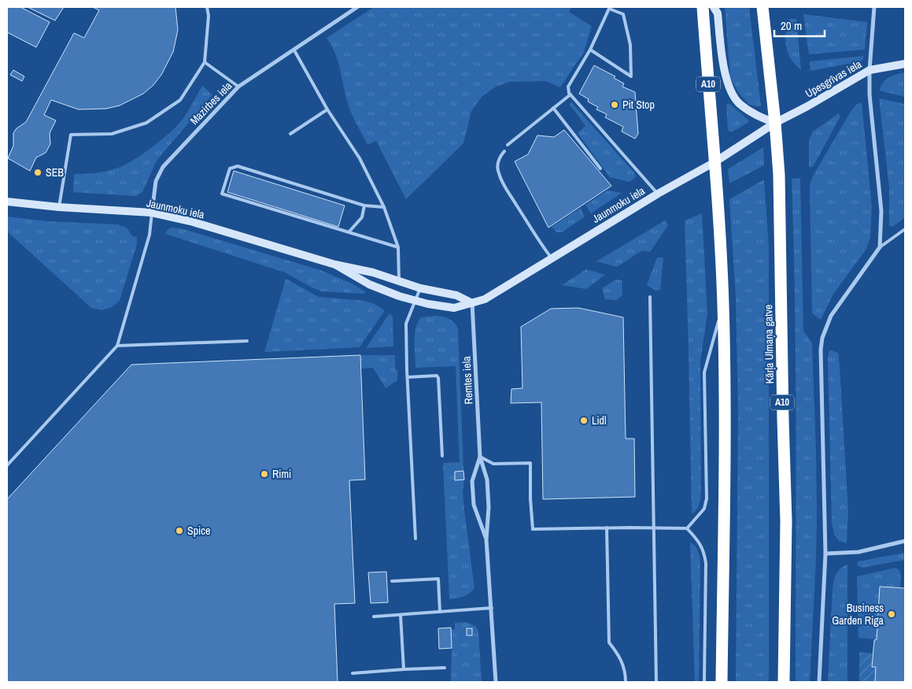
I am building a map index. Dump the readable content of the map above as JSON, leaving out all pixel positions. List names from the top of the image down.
{
  "streets": {
    "highway": ["A10", "Kārļa Ulmaņa gatve"],
    "street": [
      "Upesgrīvas iela",
      "Mazirbes iela",
      "Jaunmoku iela",
      "Remtes iela"
    ]
  },
  "crossings": [
    ["Upesgrīvas iela", "Jaunmoku iela"],
    ["Upesgrīvas iela", "Kārļa Ulmaņa gatve"],
    ["A10", "Jaunmoku iela"],
    ["Mazirbes iela", "Jaunmoku iela"],
    ["Jaunmoku iela", "Kārļa Ulmaņa gatve"],
    ["Jaunmoku iela", "Remtes iela"]
  ],
  "places": [
    "Pit Stop",
    "SEB",
    "Lidl",
    "Rimi",
    "Spice",
    "Business Garden Riga"
  ],
  "scale_bar": "20 m"
}
